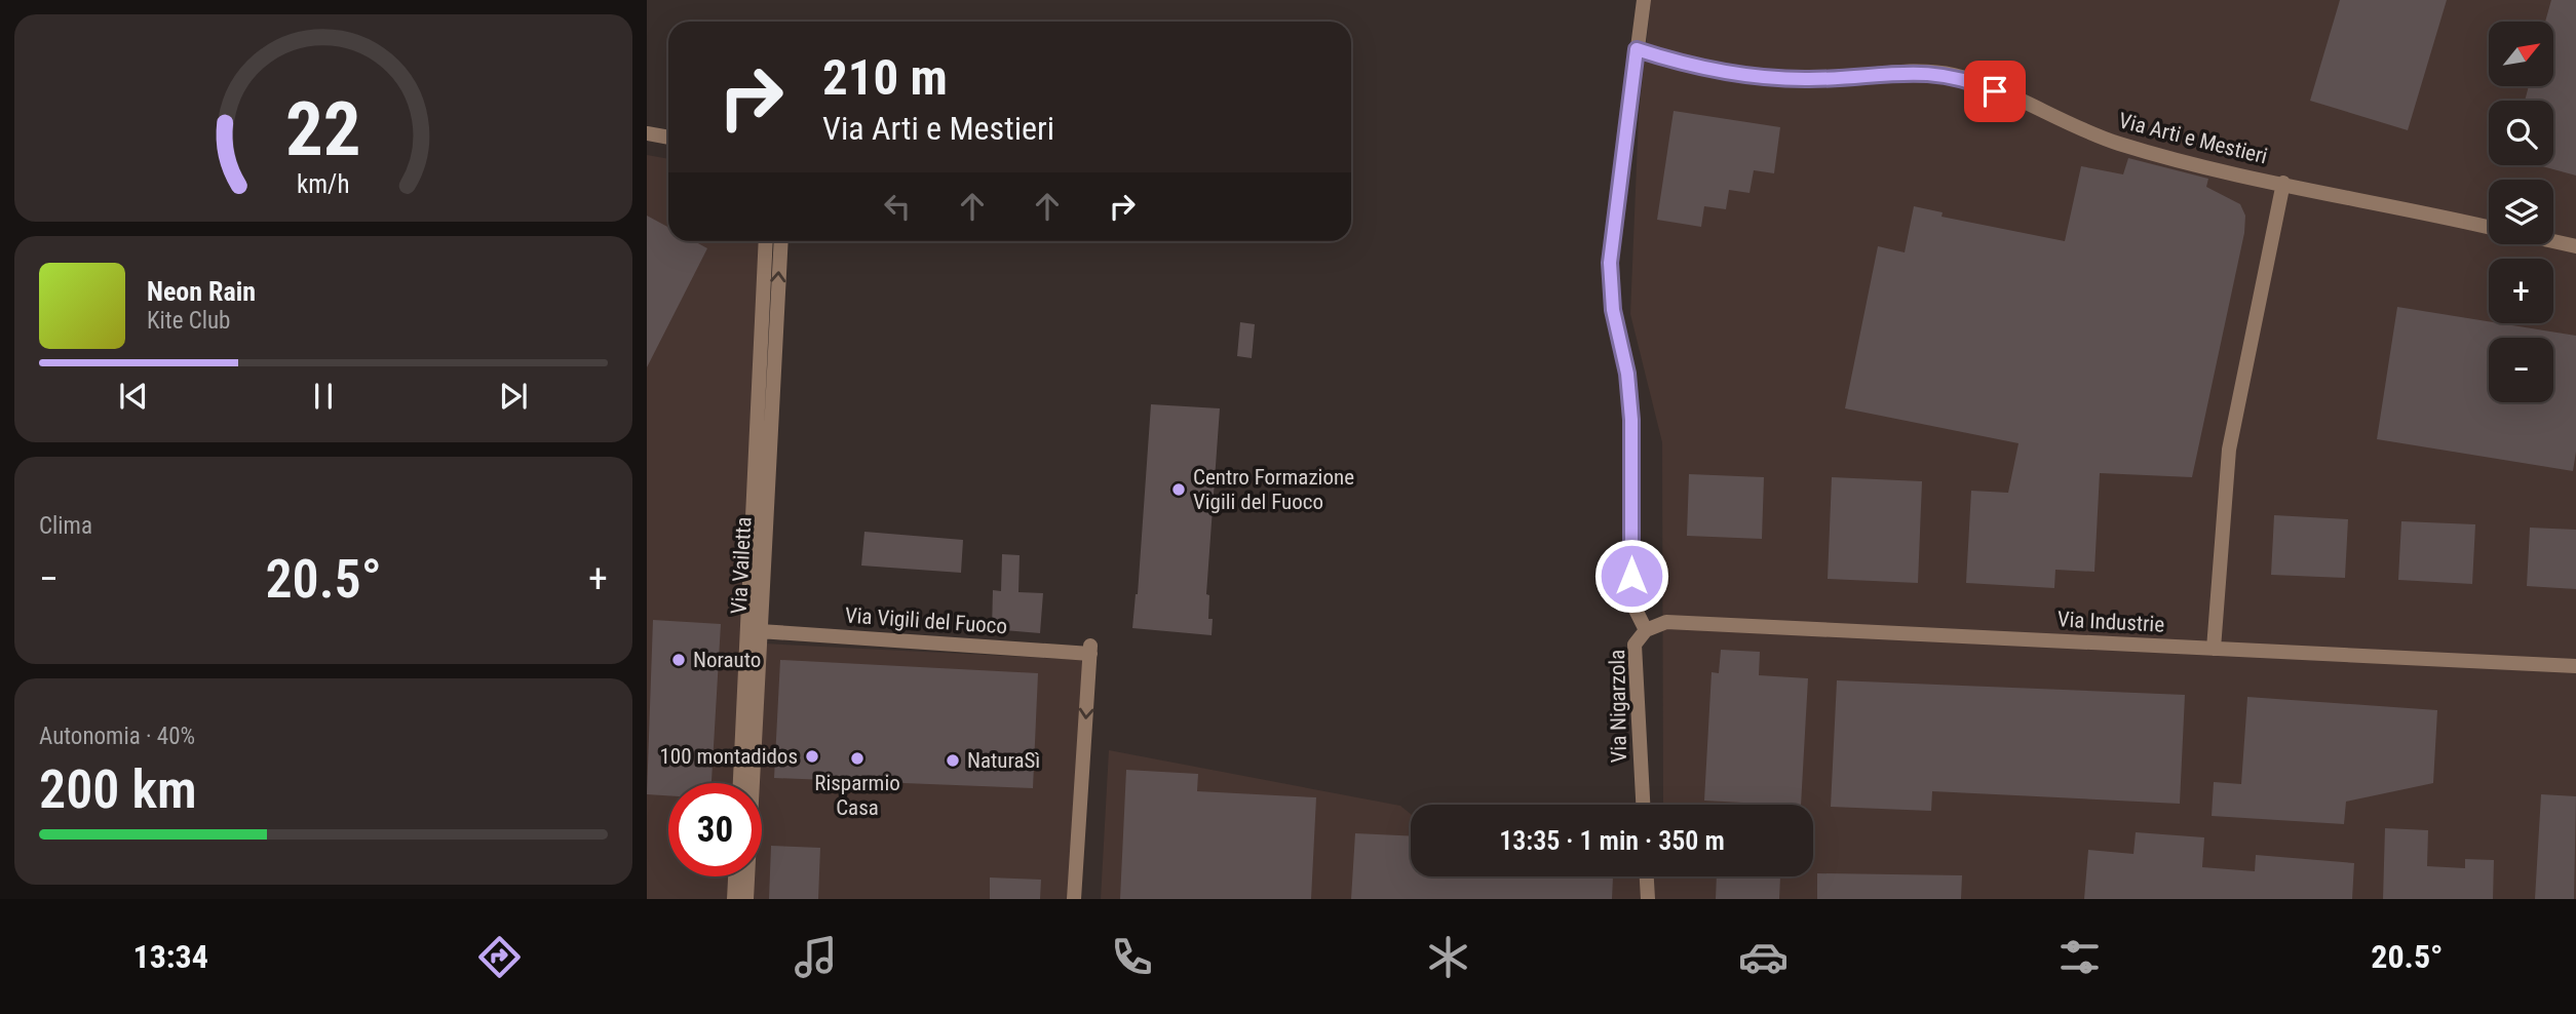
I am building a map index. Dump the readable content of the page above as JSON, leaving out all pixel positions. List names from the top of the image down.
{
  "streets": {
    "street": [
      "Via Arti e Mestieri",
      "Via Vailetta",
      "Via Vigili del Fuoco",
      "Via Industrie",
      "Via Nigarzola"
    ]
  },
  "crossings": [
    ["Via Arti e Mestieri", "Via Industrie"],
    ["Via Arti e Mestieri", "Via Nigarzola"],
    ["Via Vailetta", "Via Vigili del Fuoco"],
    ["Via Industrie", "Via Nigarzola"]
  ],
  "places": [
    "Centro Formazione Vigili del Fuoco",
    "Norauto",
    "100 montadidos",
    "Risparmio Casa",
    "NaturaSì"
  ],
  "north": "top right",
  "page": {
    "map_buttons": ["+", "−"],
    "turn": ["210 m", "Via Arti e Mestieri"],
    "song": ["Neon Rain", "Kite Club"],
    "tile": [
      "Clima",
      ["Autonomia · 40%", "200 km"]
    ],
    "heat": ["−", "20.5°", "+"],
    "limit": "30",
    "trip": "13:35 · 1 min · 350 m",
    "tabs": ["13:34", "20.5°"],
    "gauge": ["22", "km/h"]
  }
}
